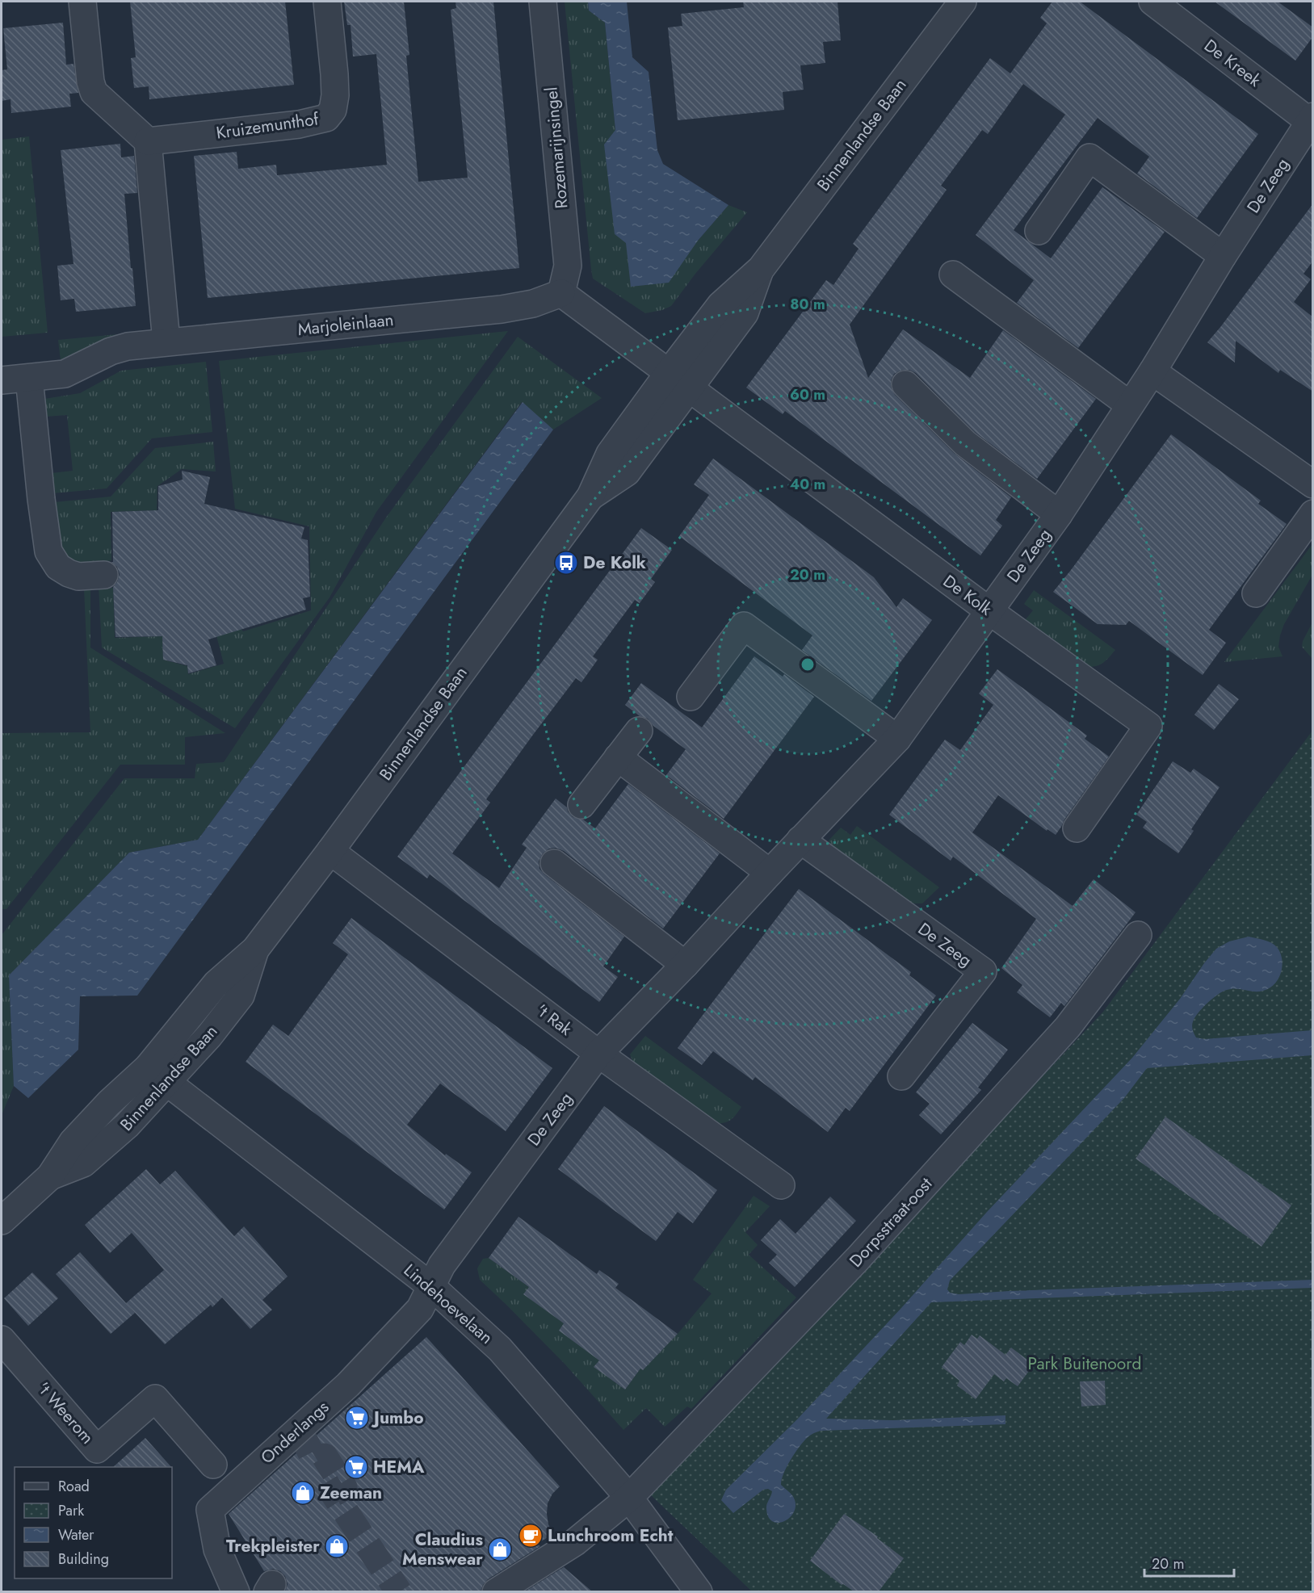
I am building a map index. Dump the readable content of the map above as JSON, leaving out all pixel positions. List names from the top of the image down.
{
  "streets": {
    "street": [
      "De Kreek",
      "Kruizemunthof",
      "Binnenlandse Baan",
      "Rozemarijnsingel",
      "De Zeeg",
      "Marjoleinlaan",
      "De Kolk",
      "'t Rak",
      "Dorpsstraat-oost",
      "Lindehoevelaan",
      "'t Weerom",
      "Onderlangs"
    ]
  },
  "crossings": [
    ["De Kreek", "De Zeeg"],
    ["Binnenlandse Baan", "De Kolk"],
    ["Binnenlandse Baan", "'t Rak"],
    ["Binnenlandse Baan", "Lindehoevelaan"],
    ["Rozemarijnsingel", "Marjoleinlaan"],
    ["De Zeeg", "De Kolk"],
    ["De Zeeg", "'t Rak"],
    ["De Zeeg", "Lindehoevelaan"],
    ["De Zeeg", "Onderlangs"],
    ["Dorpsstraat-oost", "Lindehoevelaan"],
    ["Lindehoevelaan", "Onderlangs"]
  ],
  "parks": ["Park Buitenoord"],
  "places": {
    "bus stop": ["De Kolk"],
    "supermarket": ["Jumbo", "HEMA"],
    "shop": ["Zeeman", "Trekpleister", "Claudius Menswear"],
    "cafe": ["Lunchroom Echt"]
  },
  "legend": [
    "Road",
    "Park",
    "Water",
    "Building"
  ],
  "scale_bar": "20 m",
  "rings": [
    "80 m",
    "60 m",
    "40 m",
    "20 m"
  ]
}
